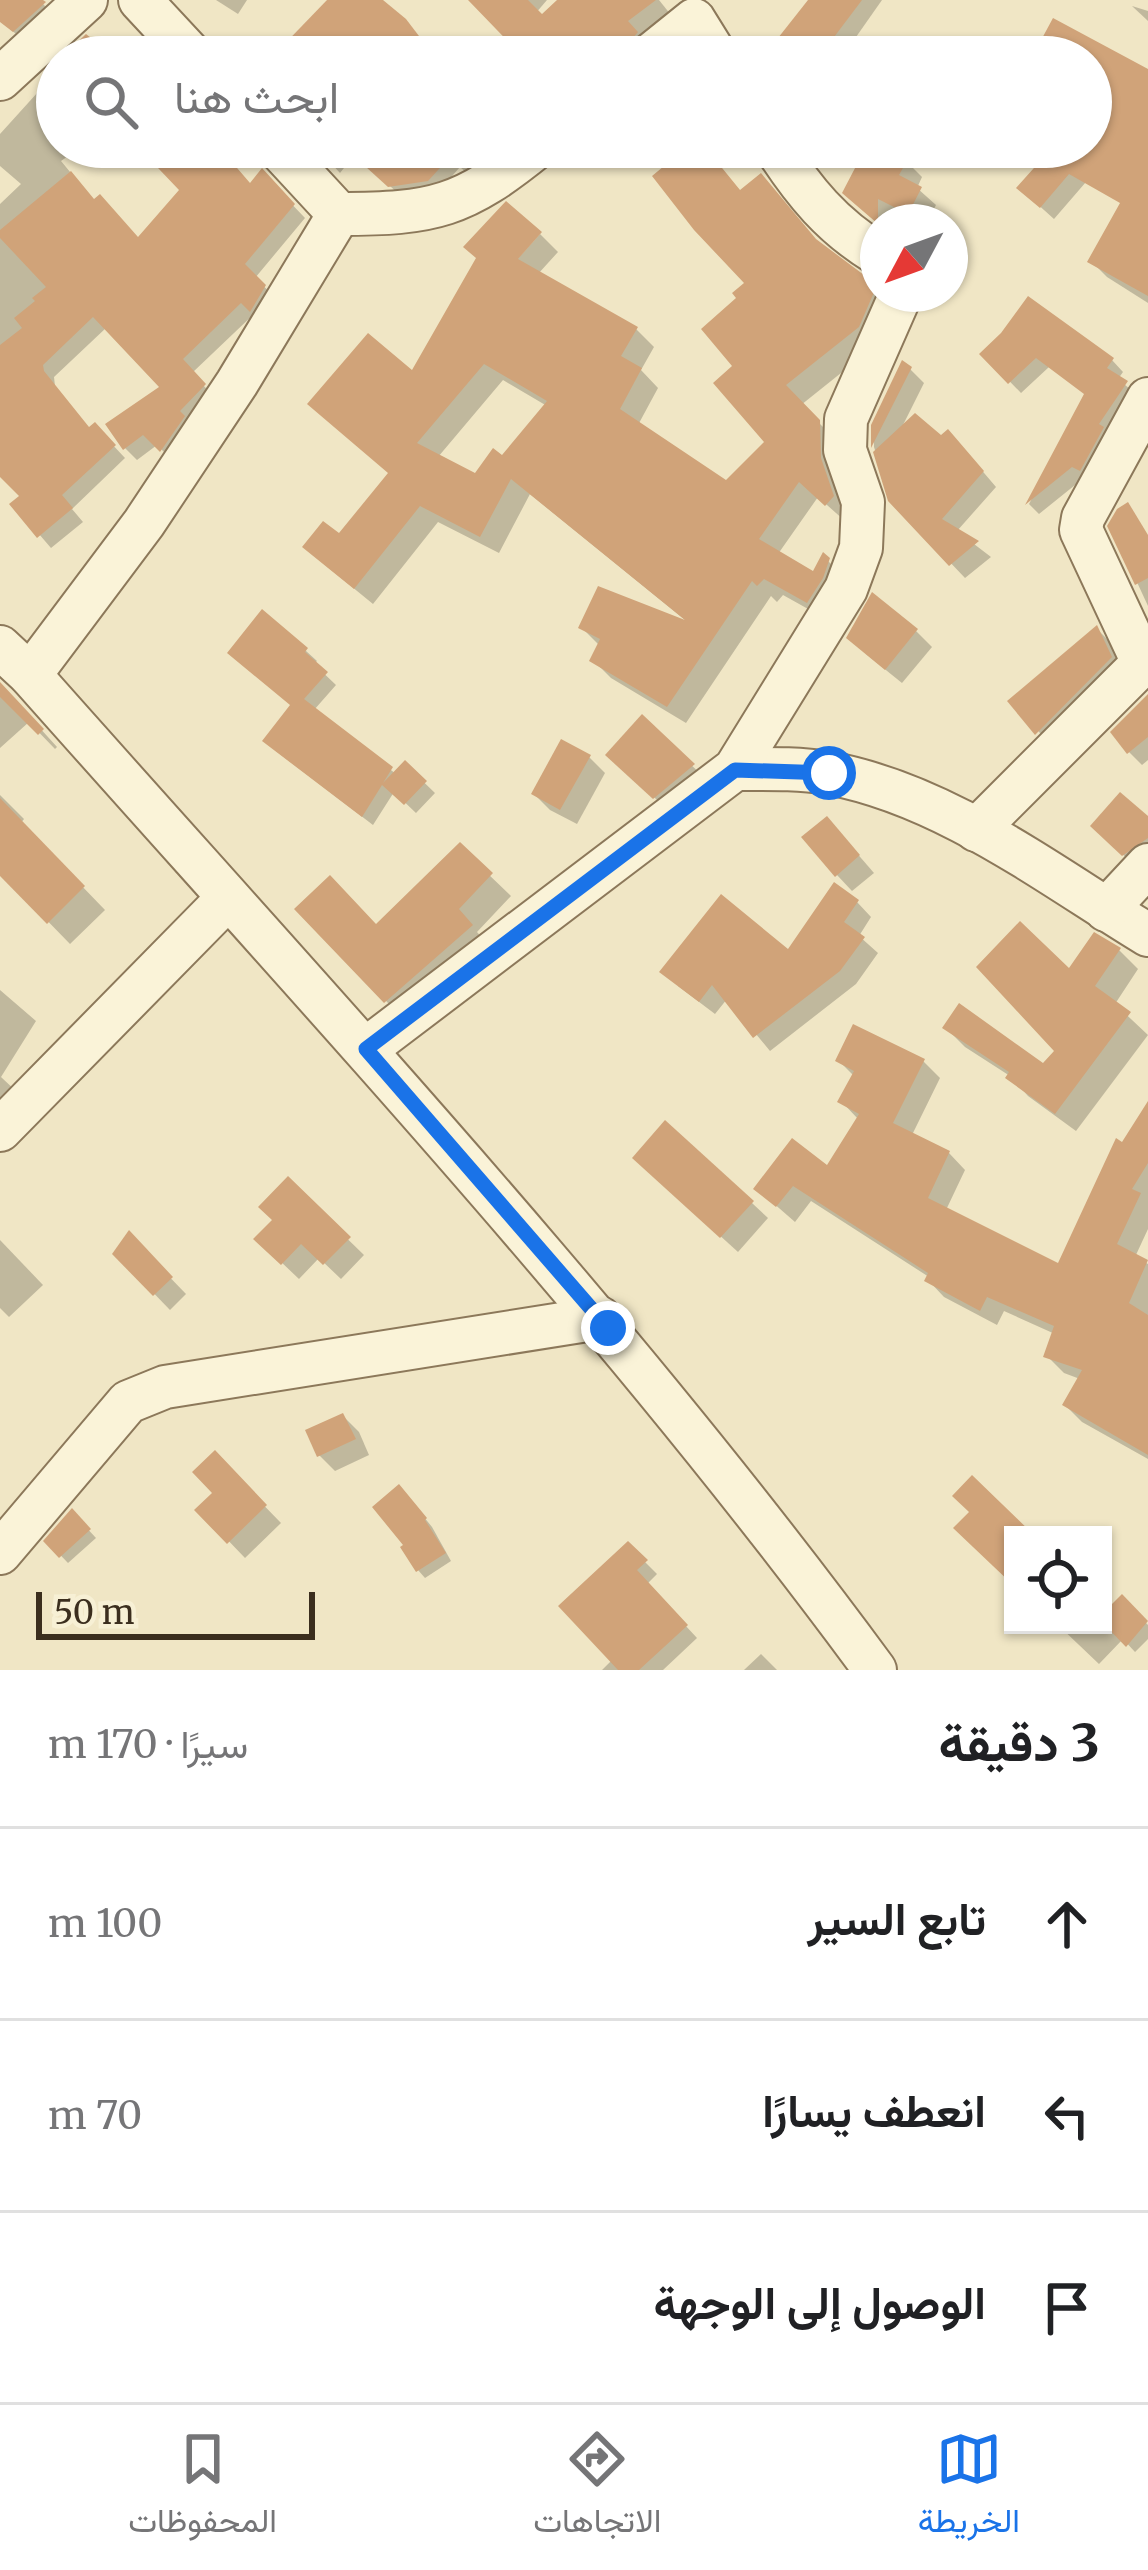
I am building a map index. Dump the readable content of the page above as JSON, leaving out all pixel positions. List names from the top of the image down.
{
  "scale_bar": "50 m",
  "north": "bottom left",
  "page": {
    "search": "ابحث هنا",
    "scale": "50 m",
    "heading": ["3 دقيقة", "سيرًا · 170 m"],
    "list": [
      ["تابع السير", "100 m"],
      ["انعطف يسارًا", "70 m"],
      "الوصول إلى الوجهة"
    ],
    "nav": ["الخريطة", "الاتجاهات", "المحفوظات"]
  }
}
